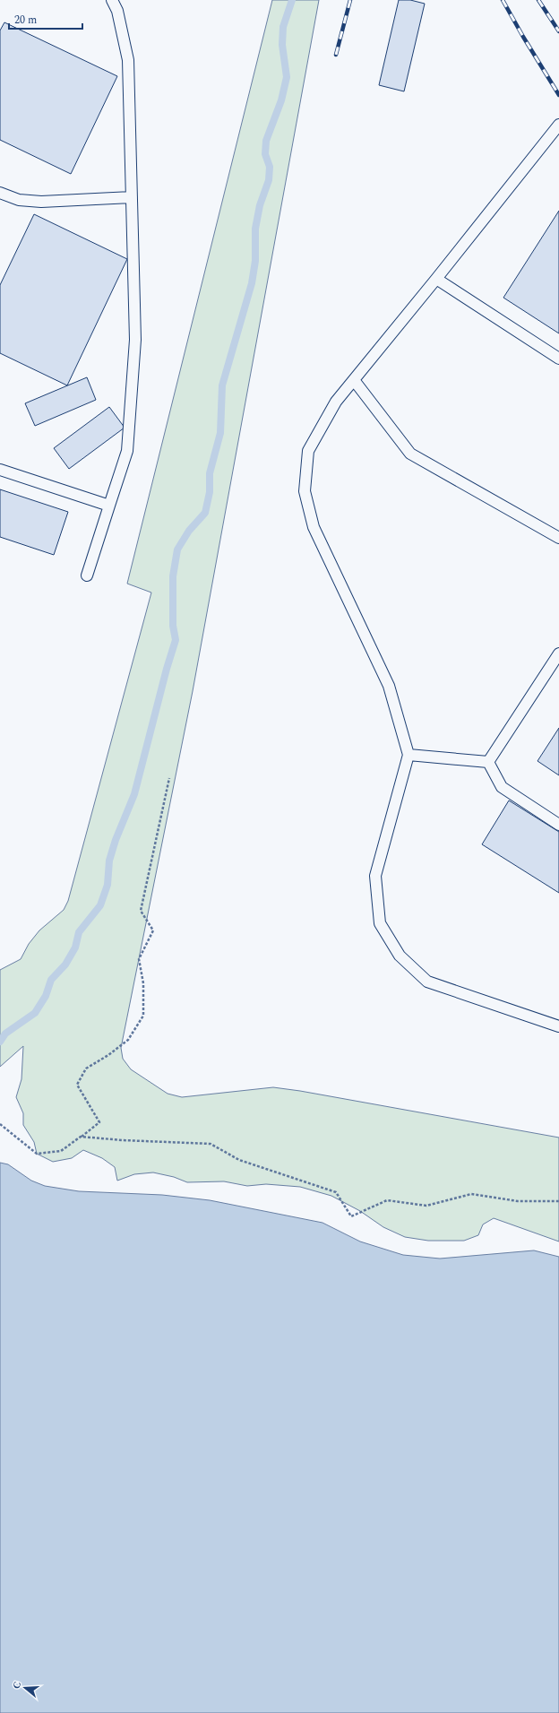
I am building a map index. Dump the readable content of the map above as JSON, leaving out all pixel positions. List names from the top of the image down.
{
  "scale_bar": "20 m",
  "north": "left"
}
